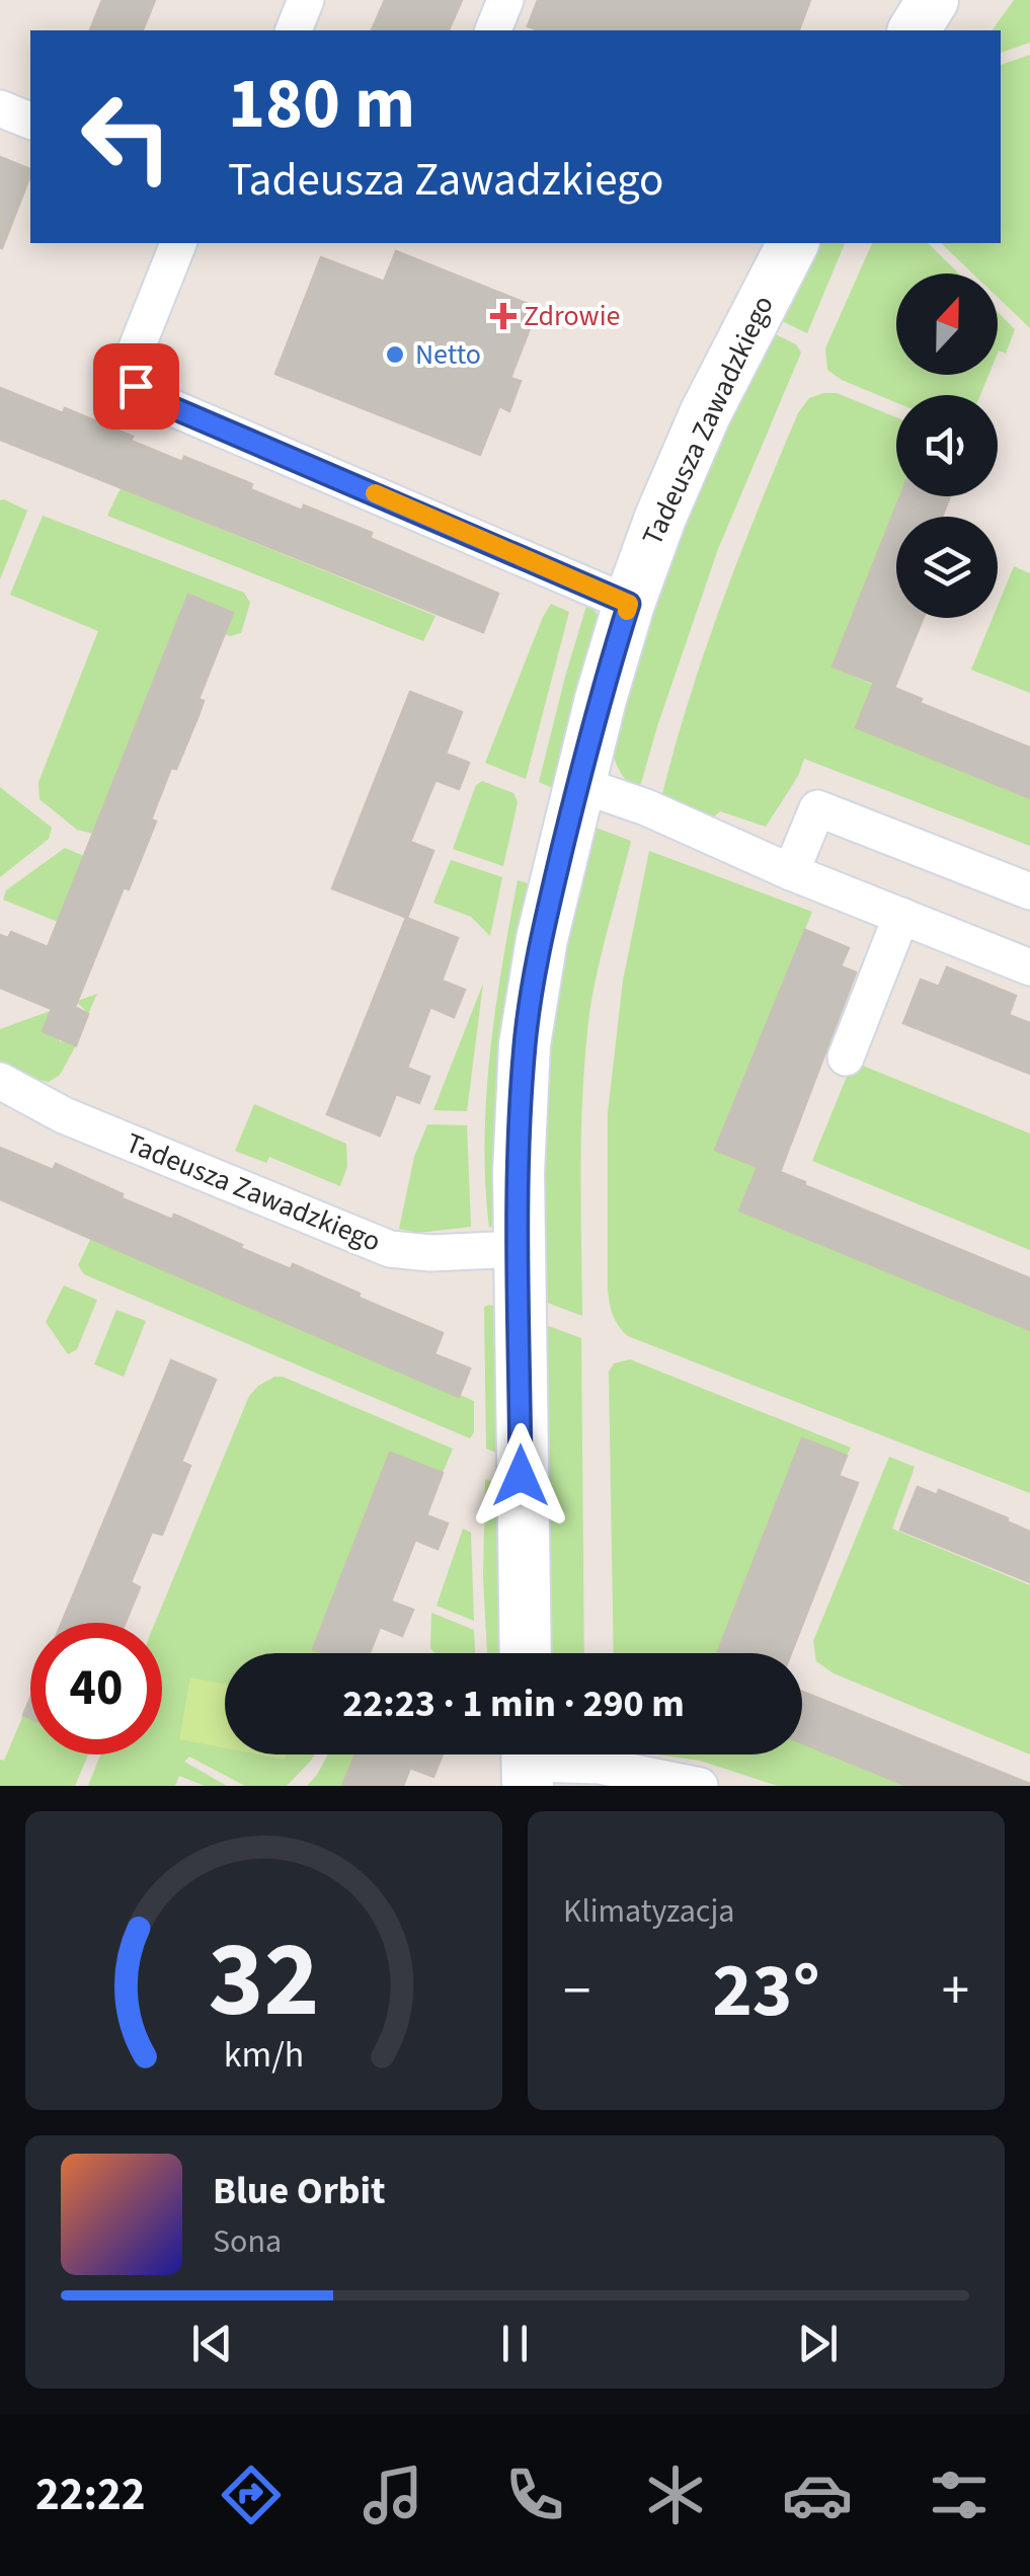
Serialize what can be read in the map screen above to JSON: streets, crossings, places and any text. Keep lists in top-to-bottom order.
{
  "streets": {
    "street": ["Tadeusza Zawadzkiego"]
  },
  "places": {
    "health": ["Zdrowie"],
    "other": ["Netto"]
  },
  "north": "top",
  "page": {
    "turn": ["180 m", "Tadeusza Zawadzkiego"],
    "limit": "40",
    "trip": "22:23 · 1 min · 290 m",
    "tile": "Klimatyzacja",
    "heat": ["−", "23°", "+"],
    "song": ["Blue Orbit", "Sona"],
    "tabs": "22:22",
    "gauge": ["32", "km/h"]
  }
}
